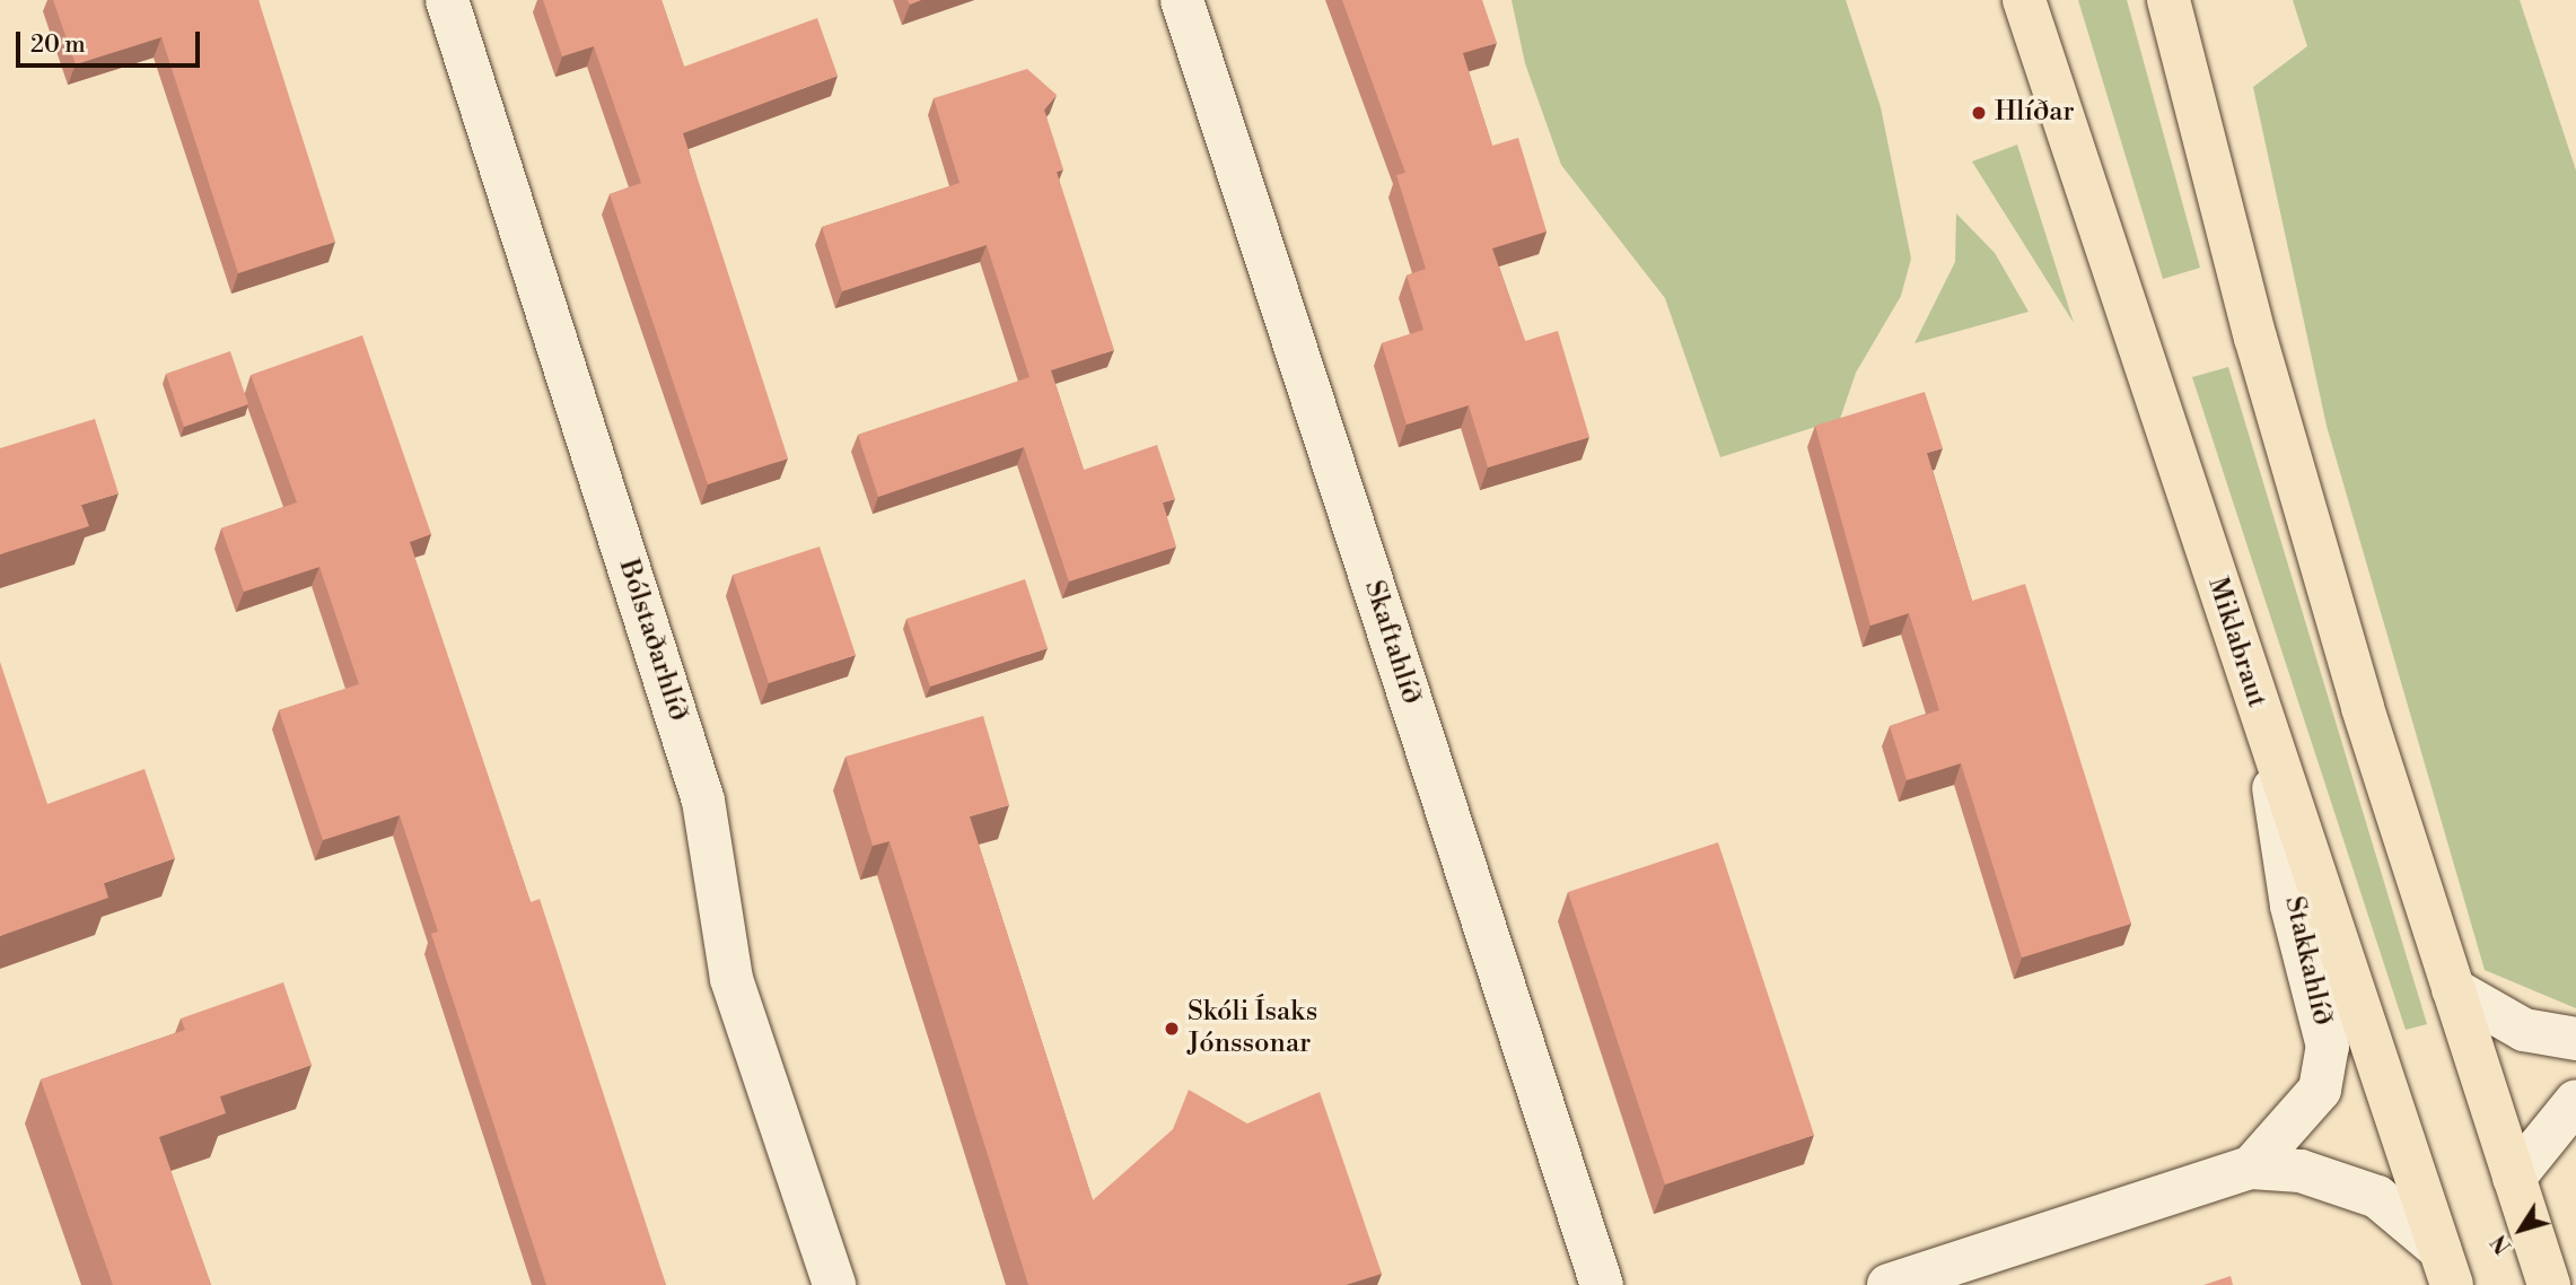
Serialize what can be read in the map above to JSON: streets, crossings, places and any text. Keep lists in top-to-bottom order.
{
  "streets": {
    "highway": ["Miklabraut"],
    "street": ["Bólstaðarhlíð", "Skaftahlíð", "Stakkahlíð"]
  },
  "crossings": [
    ["Miklabraut", "Stakkahlíð"]
  ],
  "places": ["Hlíðar", "Skóli Ísaks Jónssonar"],
  "scale_bar": "20 m",
  "north": "bottom left"
}
